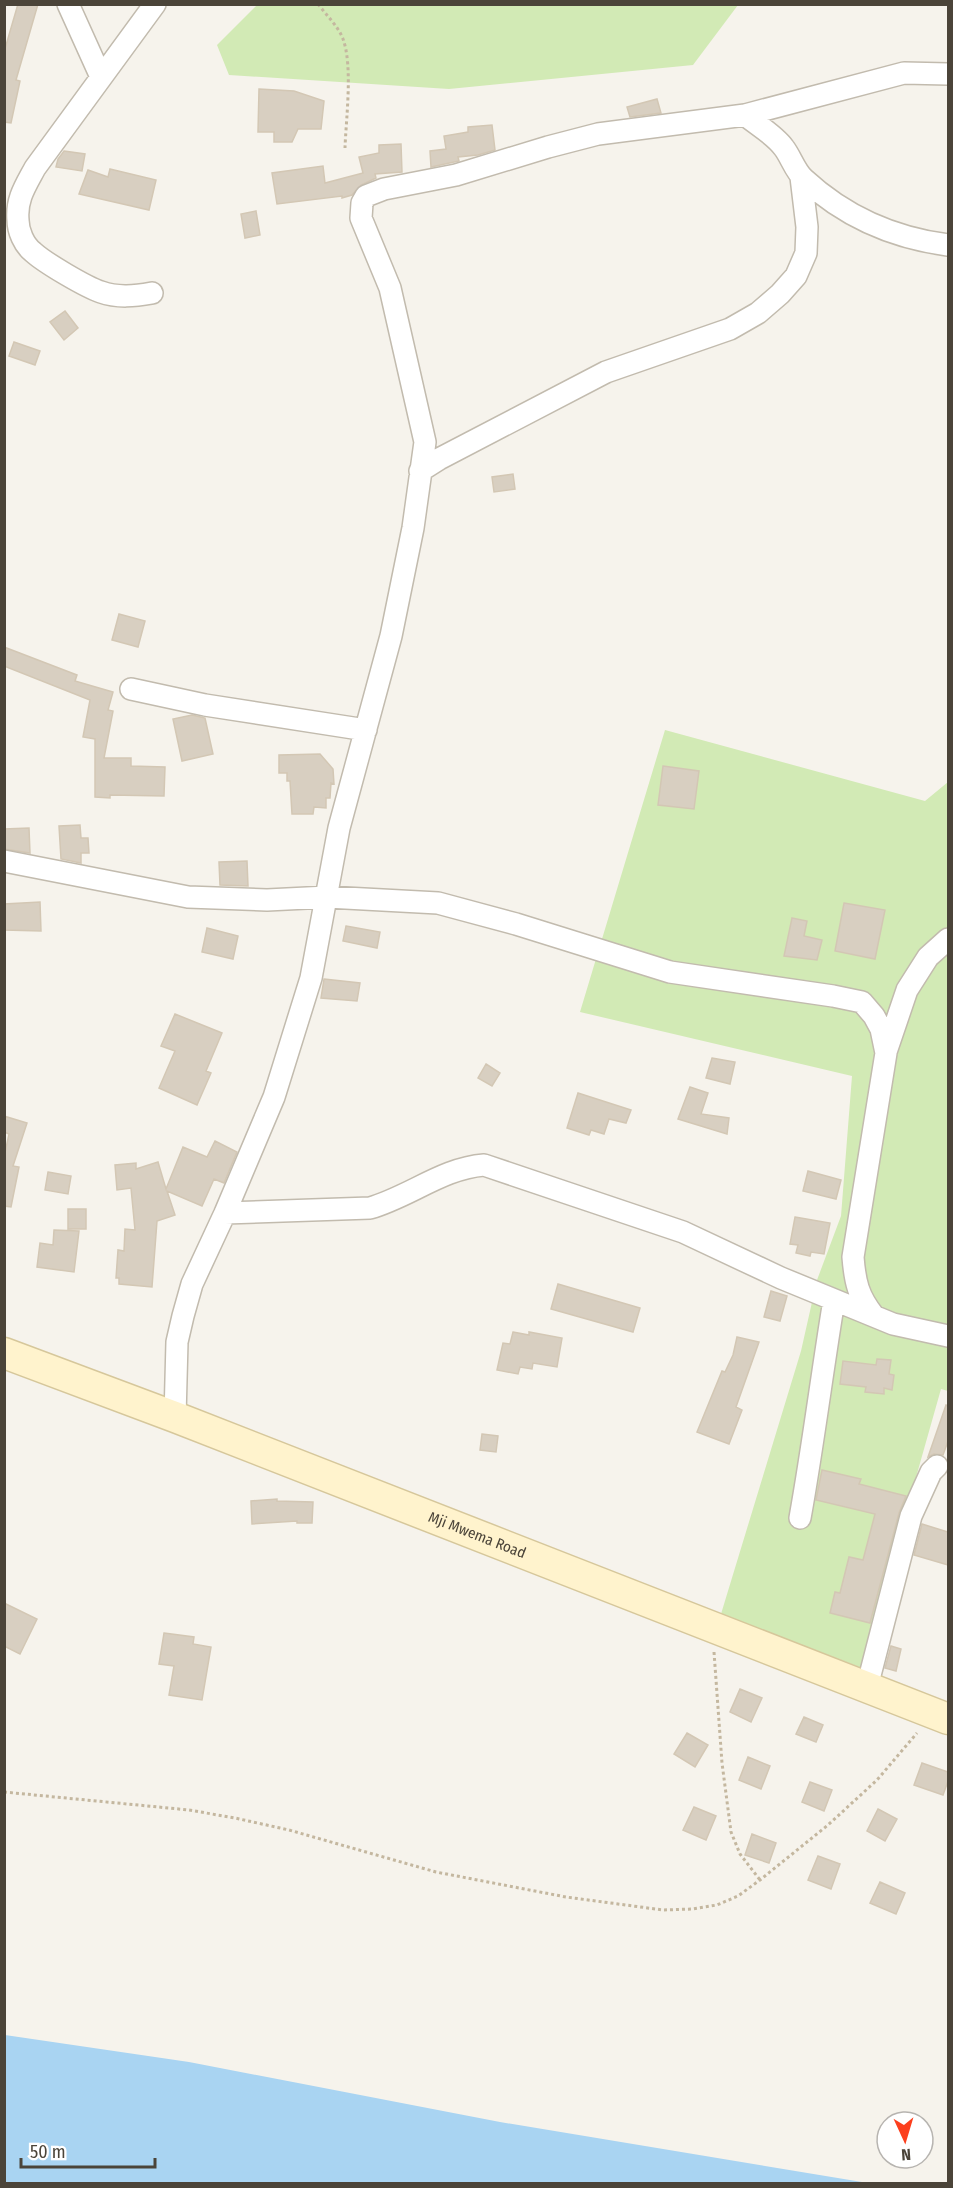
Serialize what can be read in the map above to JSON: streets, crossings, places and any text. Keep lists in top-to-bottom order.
{
  "streets": {
    "main road": ["Mji Mwema Road"]
  },
  "scale_bar": "50 m",
  "north": "bottom"
}
